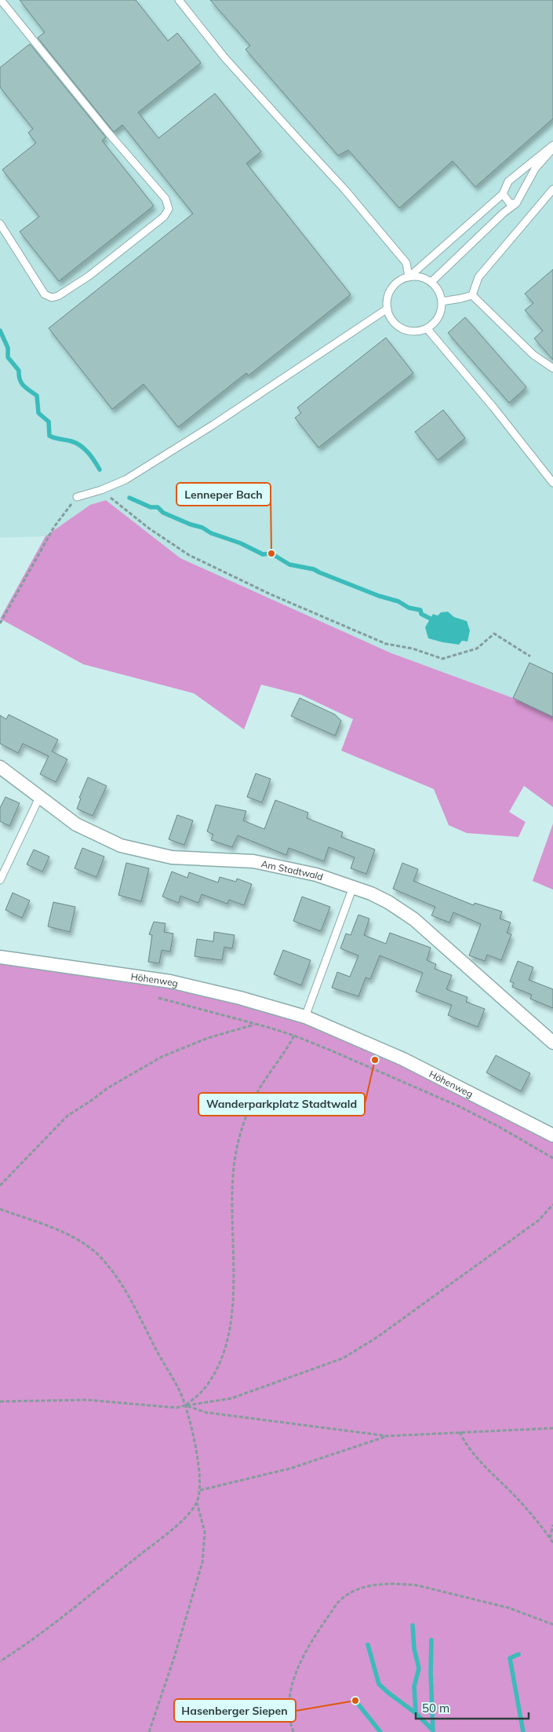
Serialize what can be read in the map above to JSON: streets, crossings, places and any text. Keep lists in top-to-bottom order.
{
  "streets": {
    "street": ["Am Stadtwald", "Höhenweg"]
  },
  "places": ["Lenneper Bach", "Wanderparkplatz Stadtwald", "Hasenberger Siepen"],
  "scale_bar": "50 m"
}
